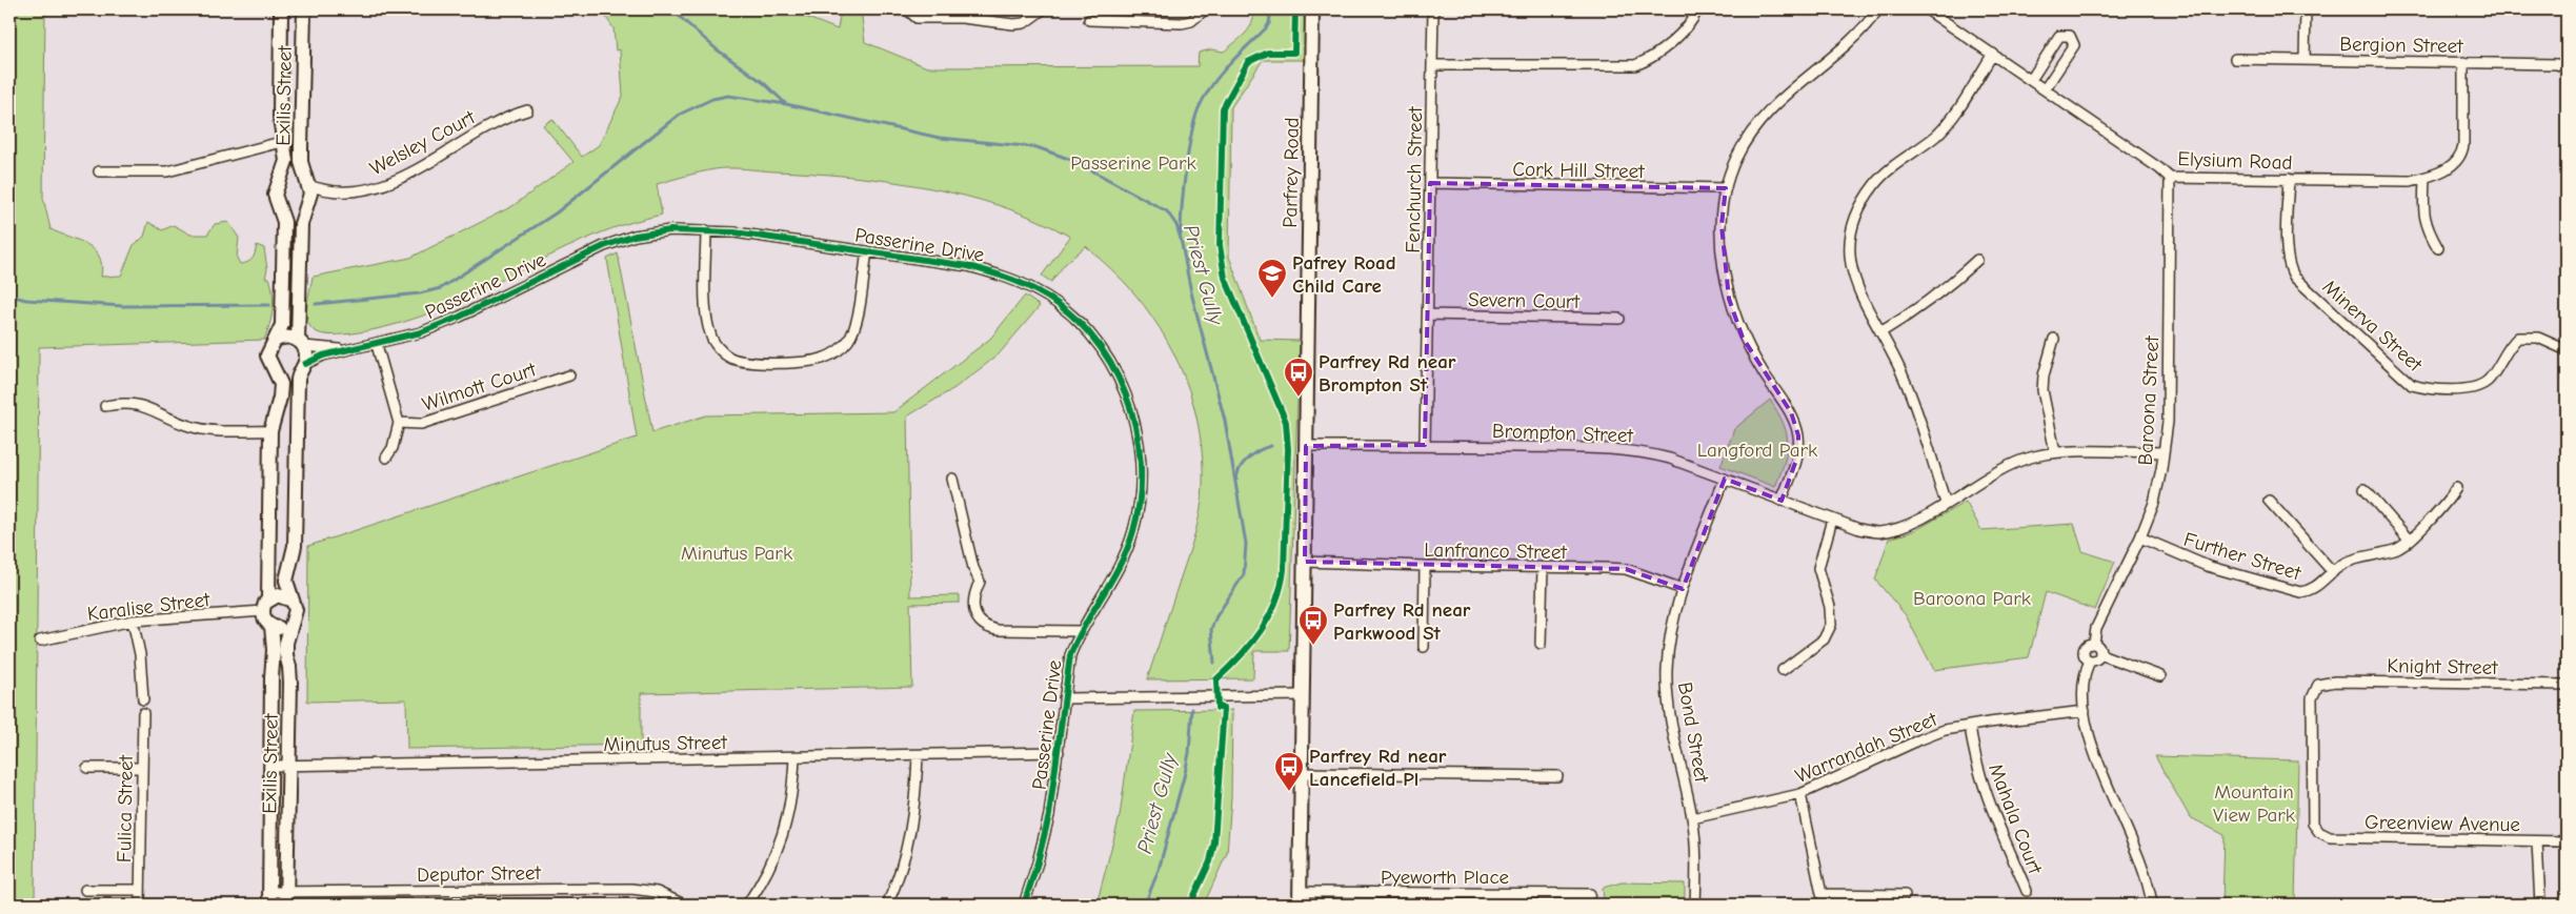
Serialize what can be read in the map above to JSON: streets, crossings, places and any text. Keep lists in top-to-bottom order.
{
  "streets": {
    "street": [
      "Bergion Street",
      "Exilis Street",
      "Welsley Court",
      "Elysium Road",
      "Cork Hill Street",
      "Parfrey Road",
      "Fenchurch Street",
      "Passerine Drive",
      "Severn Court",
      "Minerva Street",
      "Wilmott Court",
      "Baroona Street",
      "Brompton Street",
      "Lanfranco Street",
      "Further Street",
      "Karalise Street",
      "Knight Street",
      "Bond Street",
      "Minutus Street",
      "Warrandah Street",
      "Fulica Street",
      "Mahala Court",
      "Greenview Avenue",
      "Deputor Street",
      "Pyeworth Place"
    ]
  },
  "crossings": [
    ["Bergion Street", "Elysium Road"],
    ["Exilis Street", "Welsley Court"],
    ["Exilis Street", "Passerine Drive"],
    ["Exilis Street", "Karalise Street"],
    ["Exilis Street", "Minutus Street"],
    ["Exilis Street", "Deputor Street"],
    ["Elysium Road", "Minerva Street"],
    ["Elysium Road", "Baroona Street"],
    ["Cork Hill Street", "Fenchurch Street"],
    ["Parfrey Road", "Brompton Street"],
    ["Parfrey Road", "Lanfranco Street"],
    ["Parfrey Road", "Pyeworth Place"],
    ["Fenchurch Street", "Severn Court"],
    ["Fenchurch Street", "Brompton Street"],
    ["Passerine Drive", "Wilmott Court"],
    ["Passerine Drive", "Minutus Street"],
    ["Baroona Street", "Brompton Street"],
    ["Baroona Street", "Further Street"],
    ["Baroona Street", "Warrandah Street"],
    ["Brompton Street", "Bond Street"],
    ["Lanfranco Street", "Bond Street"],
    ["Knight Street", "Greenview Avenue"],
    ["Bond Street", "Warrandah Street"],
    ["Warrandah Street", "Mahala Court"]
  ],
  "water": ["Priest Gully"],
  "parks": [
    "Passerine Park",
    "Langford Park",
    "Minutus Park",
    "Baroona Park",
    "Mountain View Park"
  ],
  "places": {
    "school or university": ["Pafrey Road Child Care"],
    "bus stop": ["Parfrey Rd near Brompton St", "Parfrey Rd near Parkwood St", "Parfrey Rd near Lancefield Pl"]
  }
}
